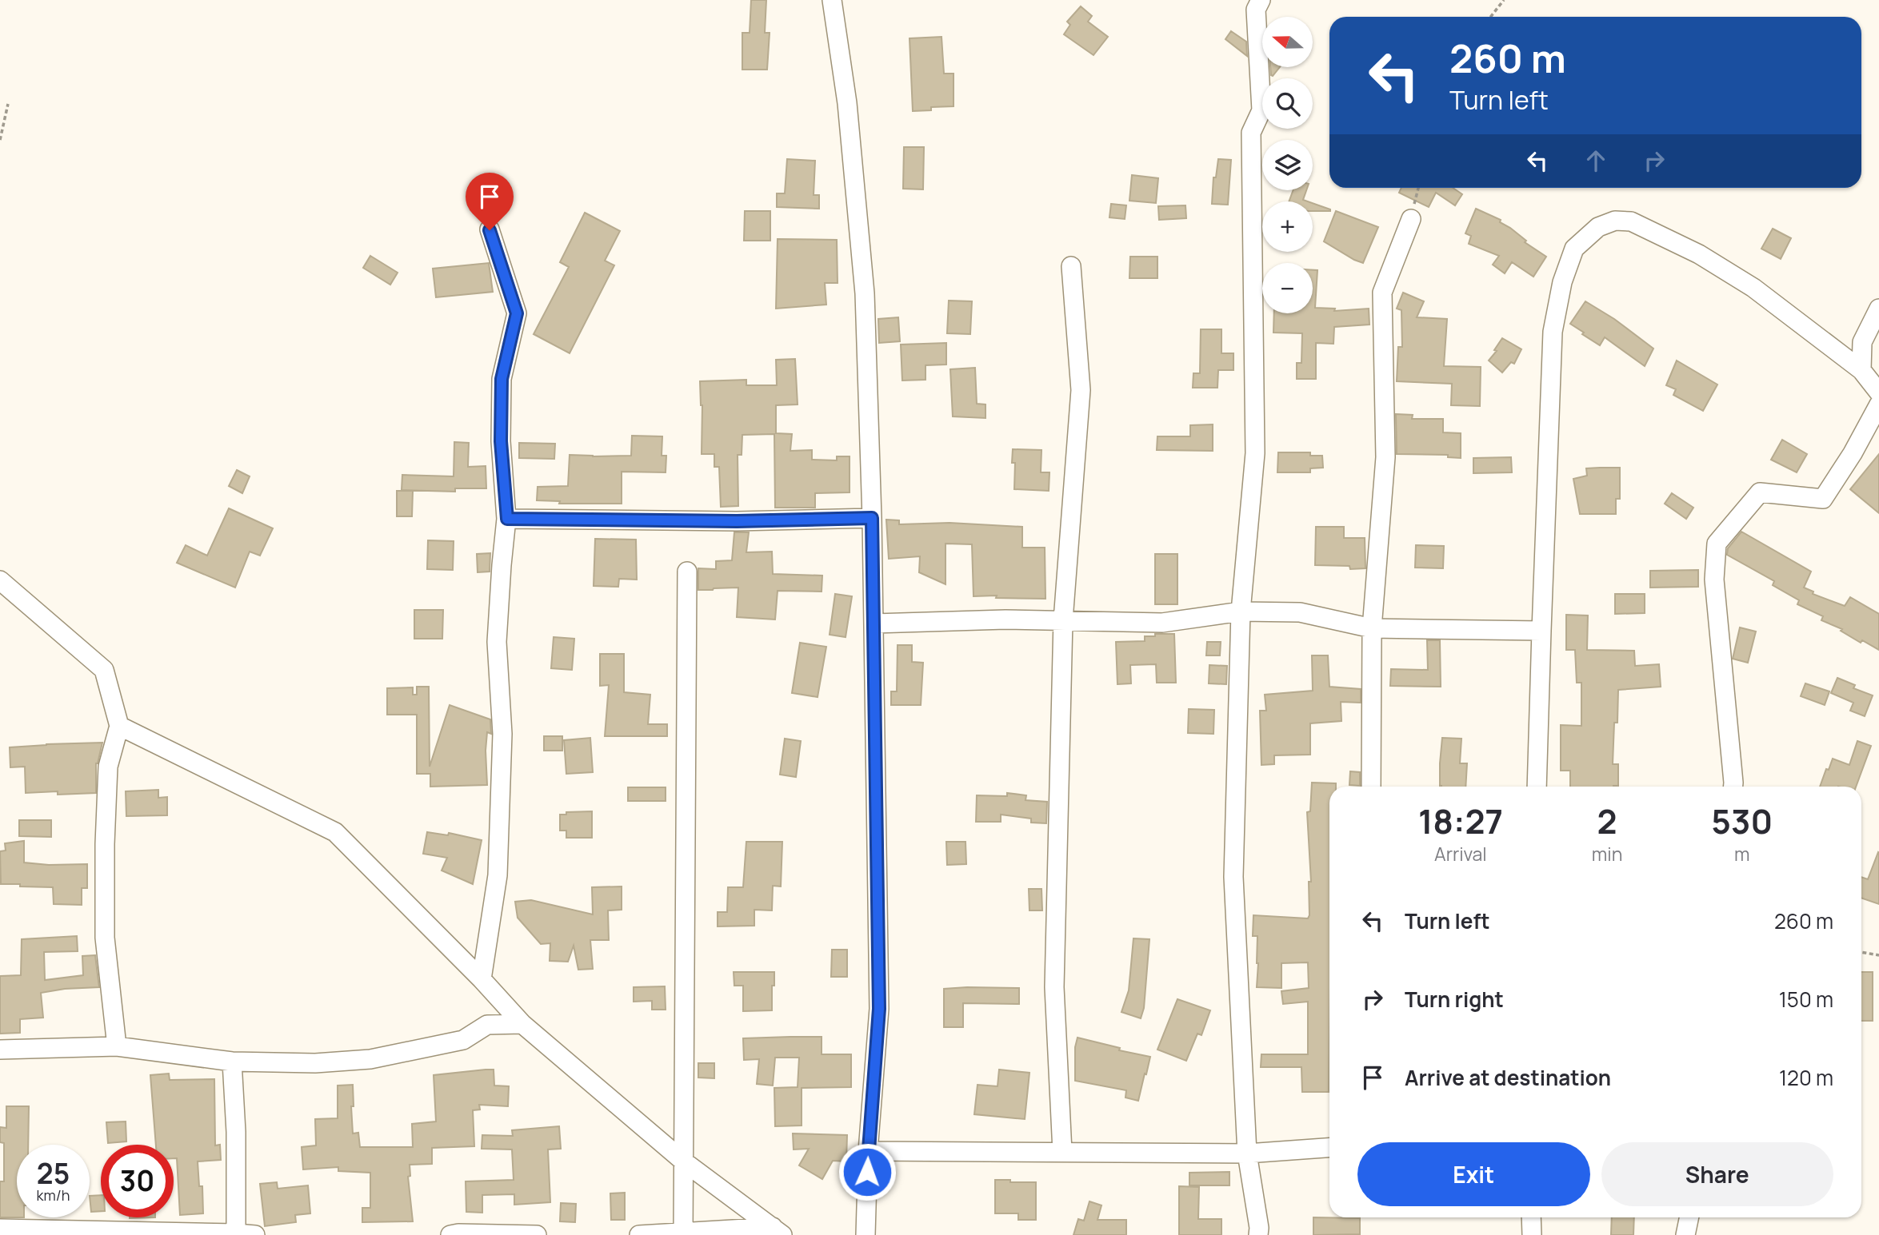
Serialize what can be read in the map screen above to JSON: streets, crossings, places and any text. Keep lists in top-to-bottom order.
{
  "north": "left",
  "page": {
    "map_buttons": ["+", "−"],
    "turn": ["260 m", "Turn left"],
    "eta": [
      "18:27",
      "Arrival",
      "2",
      "min",
      "530",
      "m"
    ],
    "list": [
      {
        "name": "Turn left",
        "value": "260 m"
      },
      {
        "name": "Turn right",
        "value": "150 m"
      },
      {
        "name": "Arrive at destination",
        "value": "120 m"
      }
    ],
    "buttons": ["Exit", "Share"],
    "speed": "25 km/h",
    "limit": "30"
  }
}
